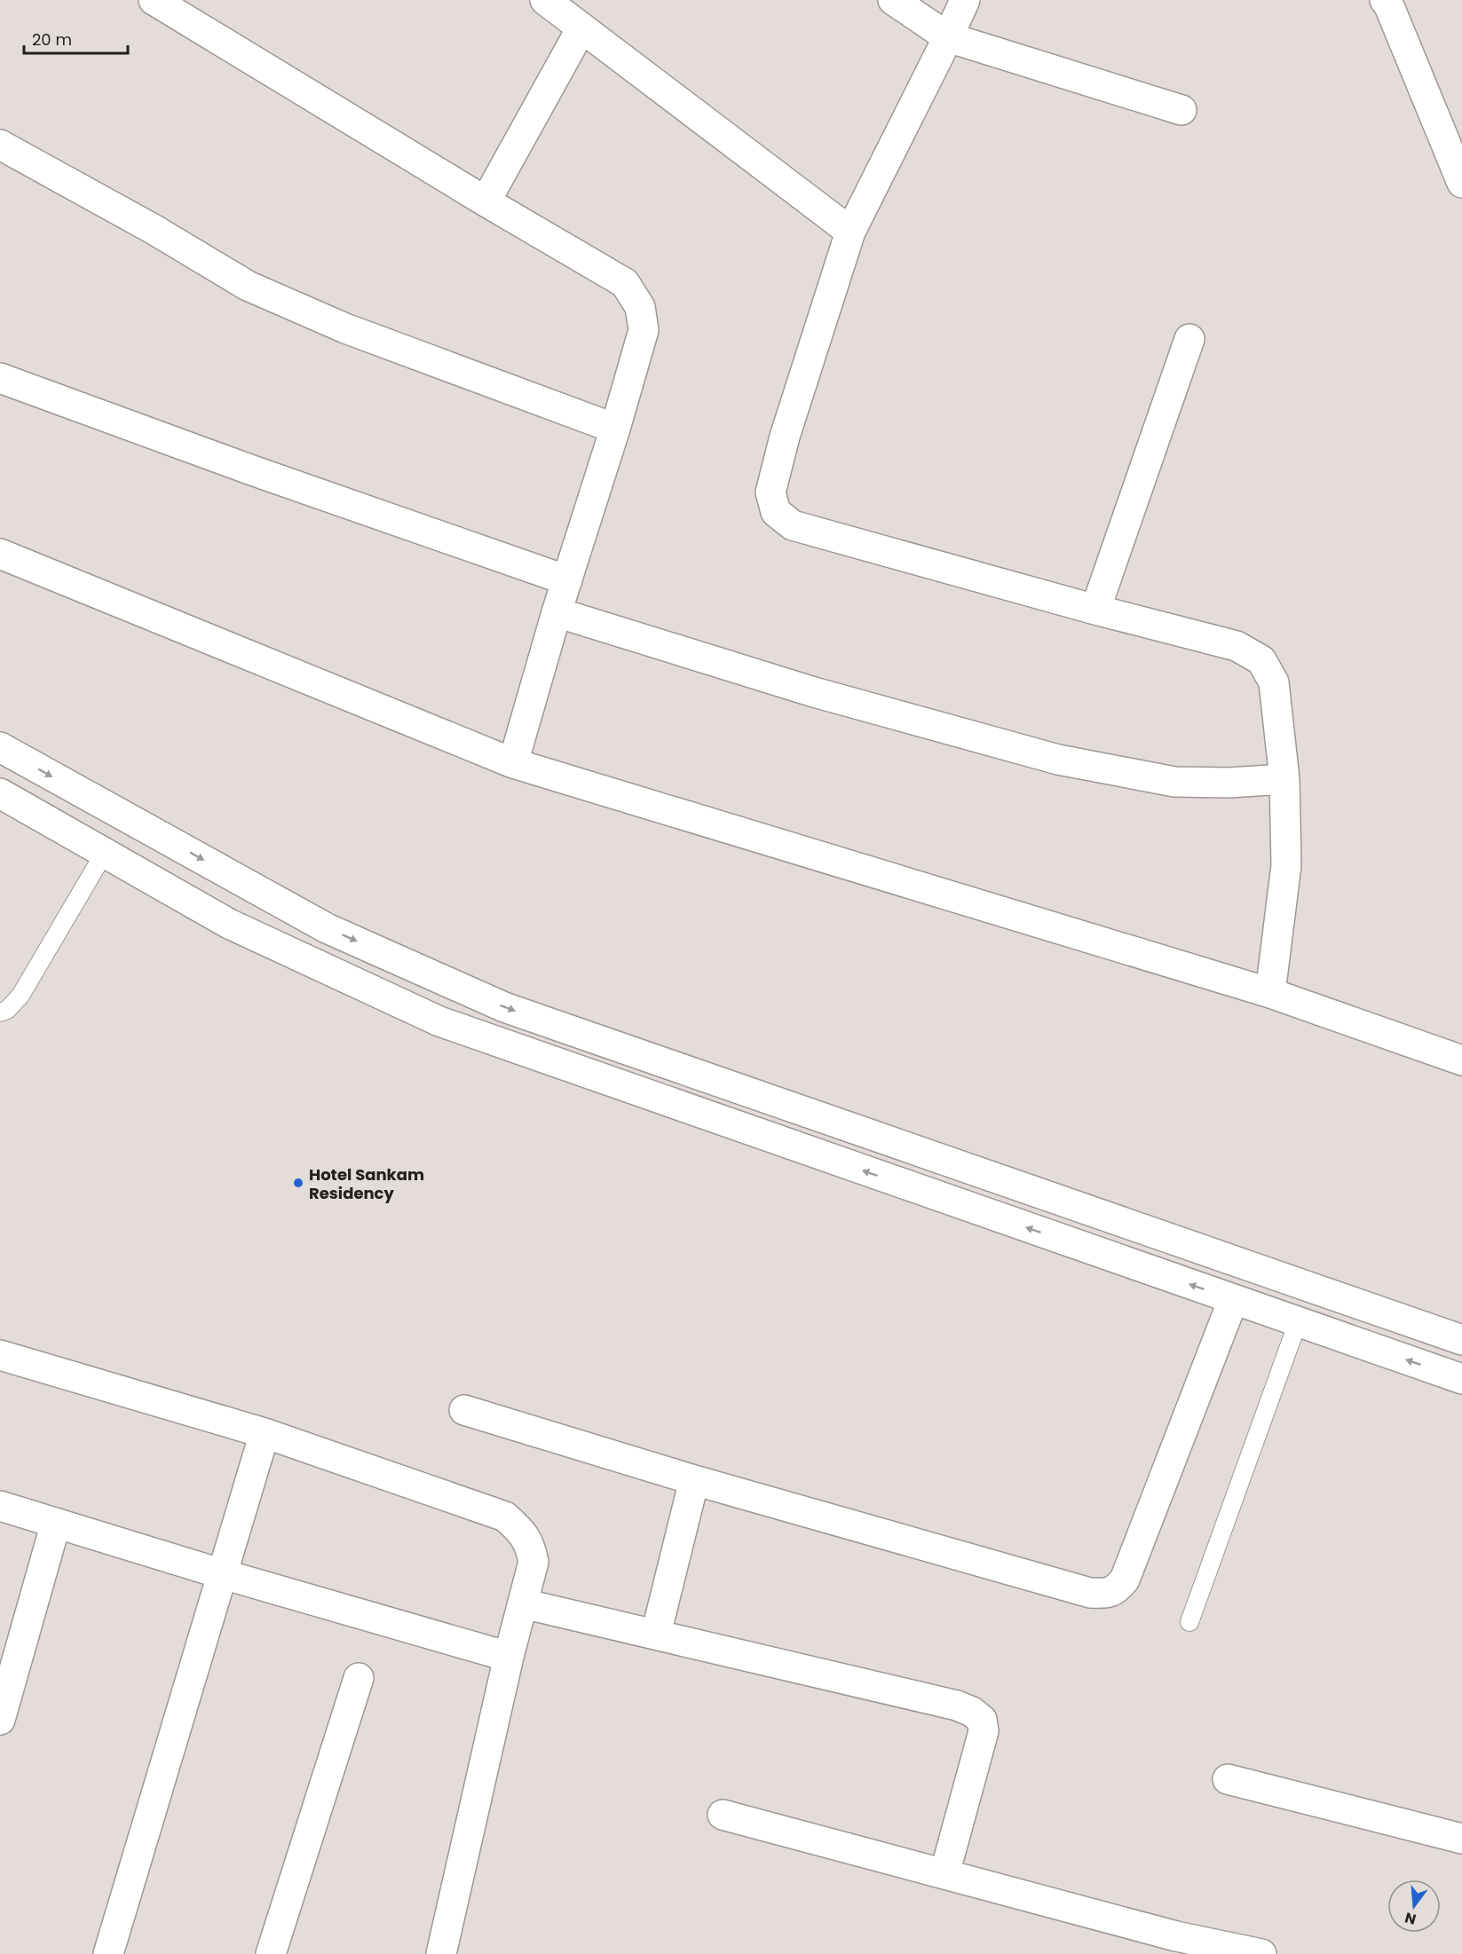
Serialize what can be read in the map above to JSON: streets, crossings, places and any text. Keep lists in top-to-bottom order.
{
  "places": ["Hotel Sankam Residency"],
  "scale_bar": "20 m",
  "north": "bottom"
}
